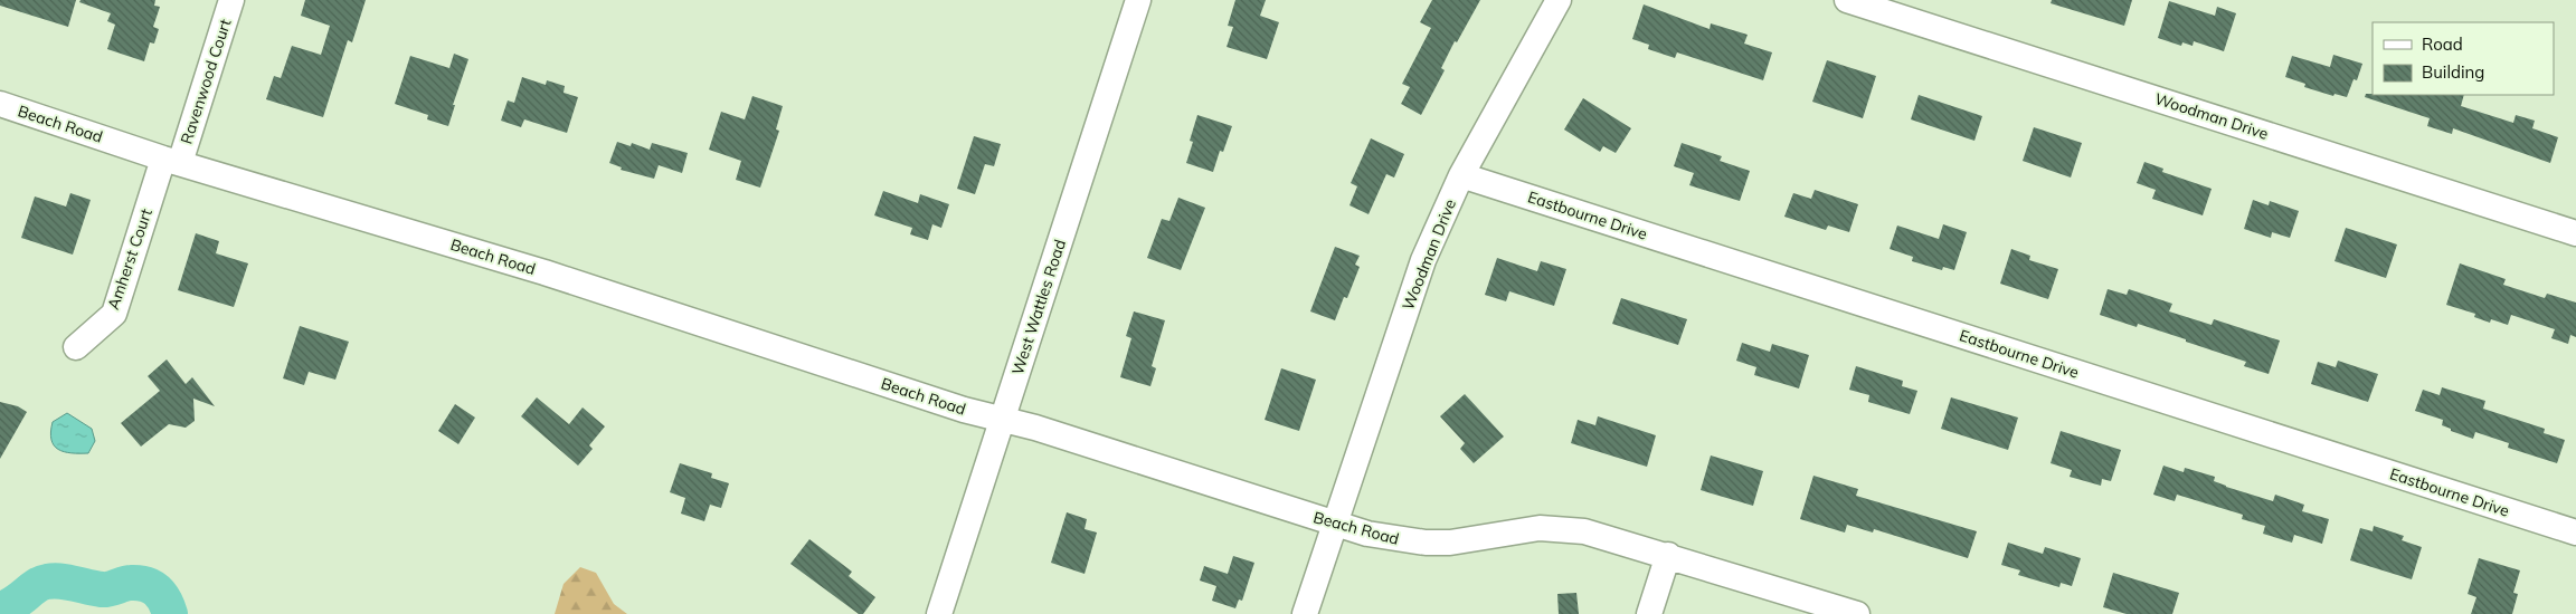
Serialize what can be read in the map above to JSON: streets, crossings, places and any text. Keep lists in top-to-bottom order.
{
  "streets": {
    "street": [
      "Ravenwood Court",
      "Woodman Drive",
      "Beach Road",
      "Eastbourne Drive",
      "Amherst Court",
      "West Wattles Road"
    ]
  },
  "crossings": [
    ["Ravenwood Court", "Beach Road"],
    ["Ravenwood Court", "Amherst Court"],
    ["Woodman Drive", "Beach Road"],
    ["Woodman Drive", "Eastbourne Drive"],
    ["Beach Road", "Amherst Court"],
    ["Beach Road", "West Wattles Road"]
  ],
  "legend": ["Road", "Building"]
}
